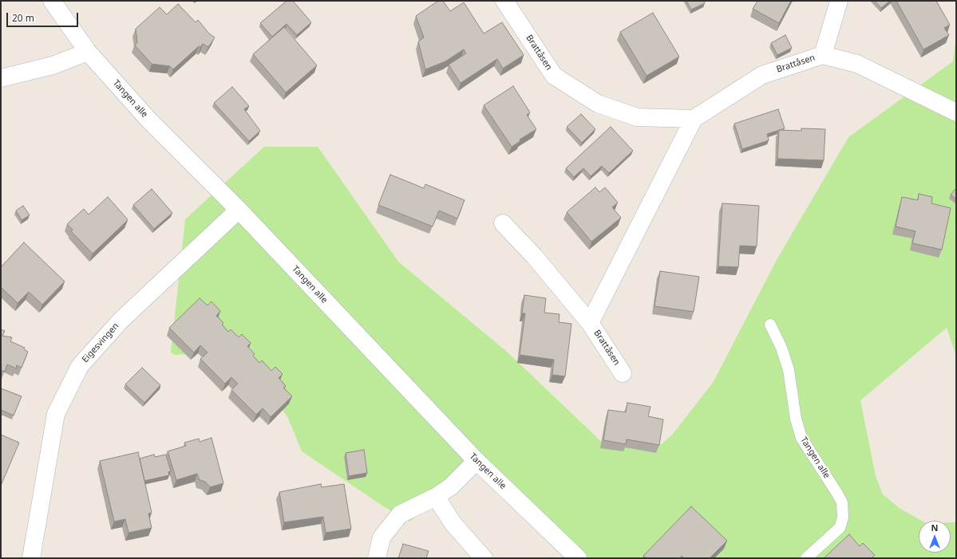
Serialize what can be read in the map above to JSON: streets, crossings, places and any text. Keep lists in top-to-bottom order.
{
  "streets": {
    "street": ["Brattåsen", "Tangen alle", "Eigesvingen"]
  },
  "crossings": [
    ["Tangen alle", "Eigesvingen"]
  ],
  "scale_bar": "20 m",
  "north": "top"
}
